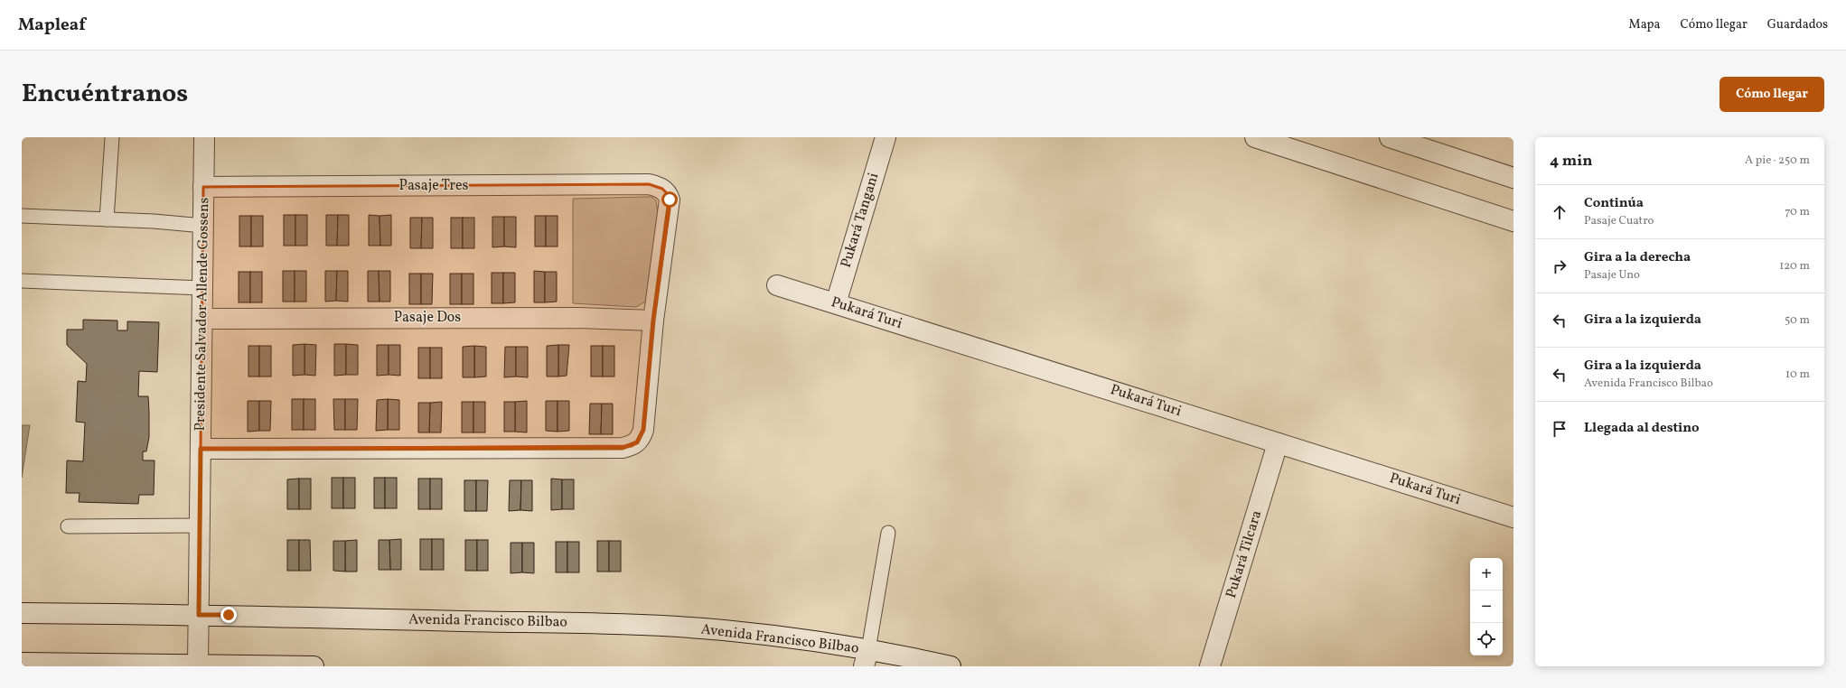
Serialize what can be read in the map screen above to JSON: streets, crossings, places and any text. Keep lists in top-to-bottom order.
{
  "streets": {
    "street": [
      "Pasaje Tres",
      "Pukará Tangani",
      "Pukará Turi",
      "Presidente Salvador Allende Gossens",
      "Pasaje Dos",
      "Pukará Tilcara",
      "Avenida Francisco Bilbao"
    ]
  },
  "crossings": [
    ["Pasaje Tres", "Presidente Salvador Allende Gossens"],
    ["Pasaje Tres", "Pasaje Dos"],
    ["Pukará Tangani", "Pukará Turi"],
    ["Pukará Turi", "Pukará Tilcara"],
    ["Presidente Salvador Allende Gossens", "Pasaje Dos"],
    ["Presidente Salvador Allende Gossens", "Avenida Francisco Bilbao"]
  ],
  "page": {
    "header": "Mapleaf",
    "nav": ["Mapa", "Cómo llegar", "Guardados"],
    "title": "Encuéntranos",
    "buttons": "Cómo llegar",
    "heading": ["4 min", "A pie · 250 m"],
    "list": [
      ["Continúa", "Pasaje Cuatro", "70 m"],
      ["Gira a la derecha", "Pasaje Uno", "120 m"],
      ["Gira a la izquierda", "50 m"],
      ["Gira a la izquierda", "Avenida Francisco Bilbao", "10 m"],
      "Llegada al destino"
    ],
    "map_buttons": ["+", "−"]
  }
}
